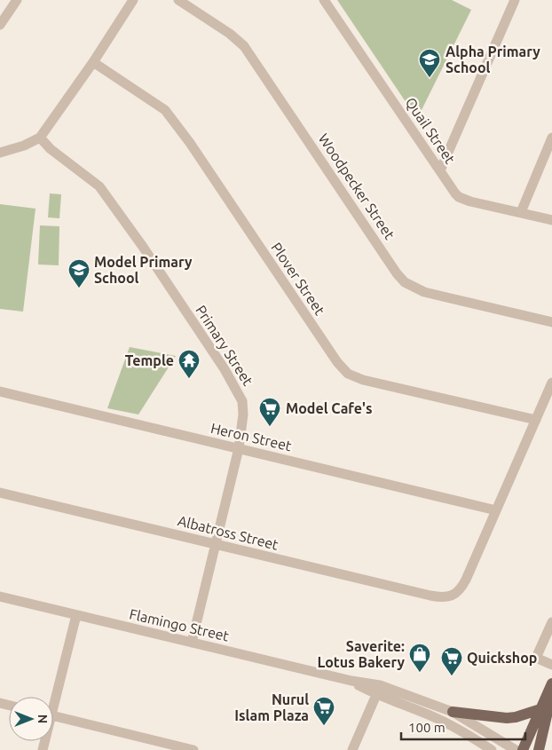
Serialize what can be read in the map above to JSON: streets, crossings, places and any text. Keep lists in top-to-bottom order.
{
  "streets": {
    "street": [
      "Quail Street",
      "Woodpecker Street",
      "Plover Street",
      "Primary Street",
      "Heron Street",
      "Albatross Street",
      "Flamingo Street"
    ]
  },
  "crossings": [
    ["Primary Street", "Heron Street"],
    ["Primary Street", "Albatross Street"],
    ["Primary Street", "Flamingo Street"],
    ["Heron Street", "Albatross Street"]
  ],
  "places": {
    "school or university": ["Alpha Primary School", "Model Primary School"],
    "temple": ["Temple"],
    "supermarket": ["Model Cafe's", "Quickshop", "Nurul Islam Plaza"],
    "shop": ["Saverite: Lotus Bakery"]
  },
  "scale_bar": "100 m",
  "north": "right"
}
